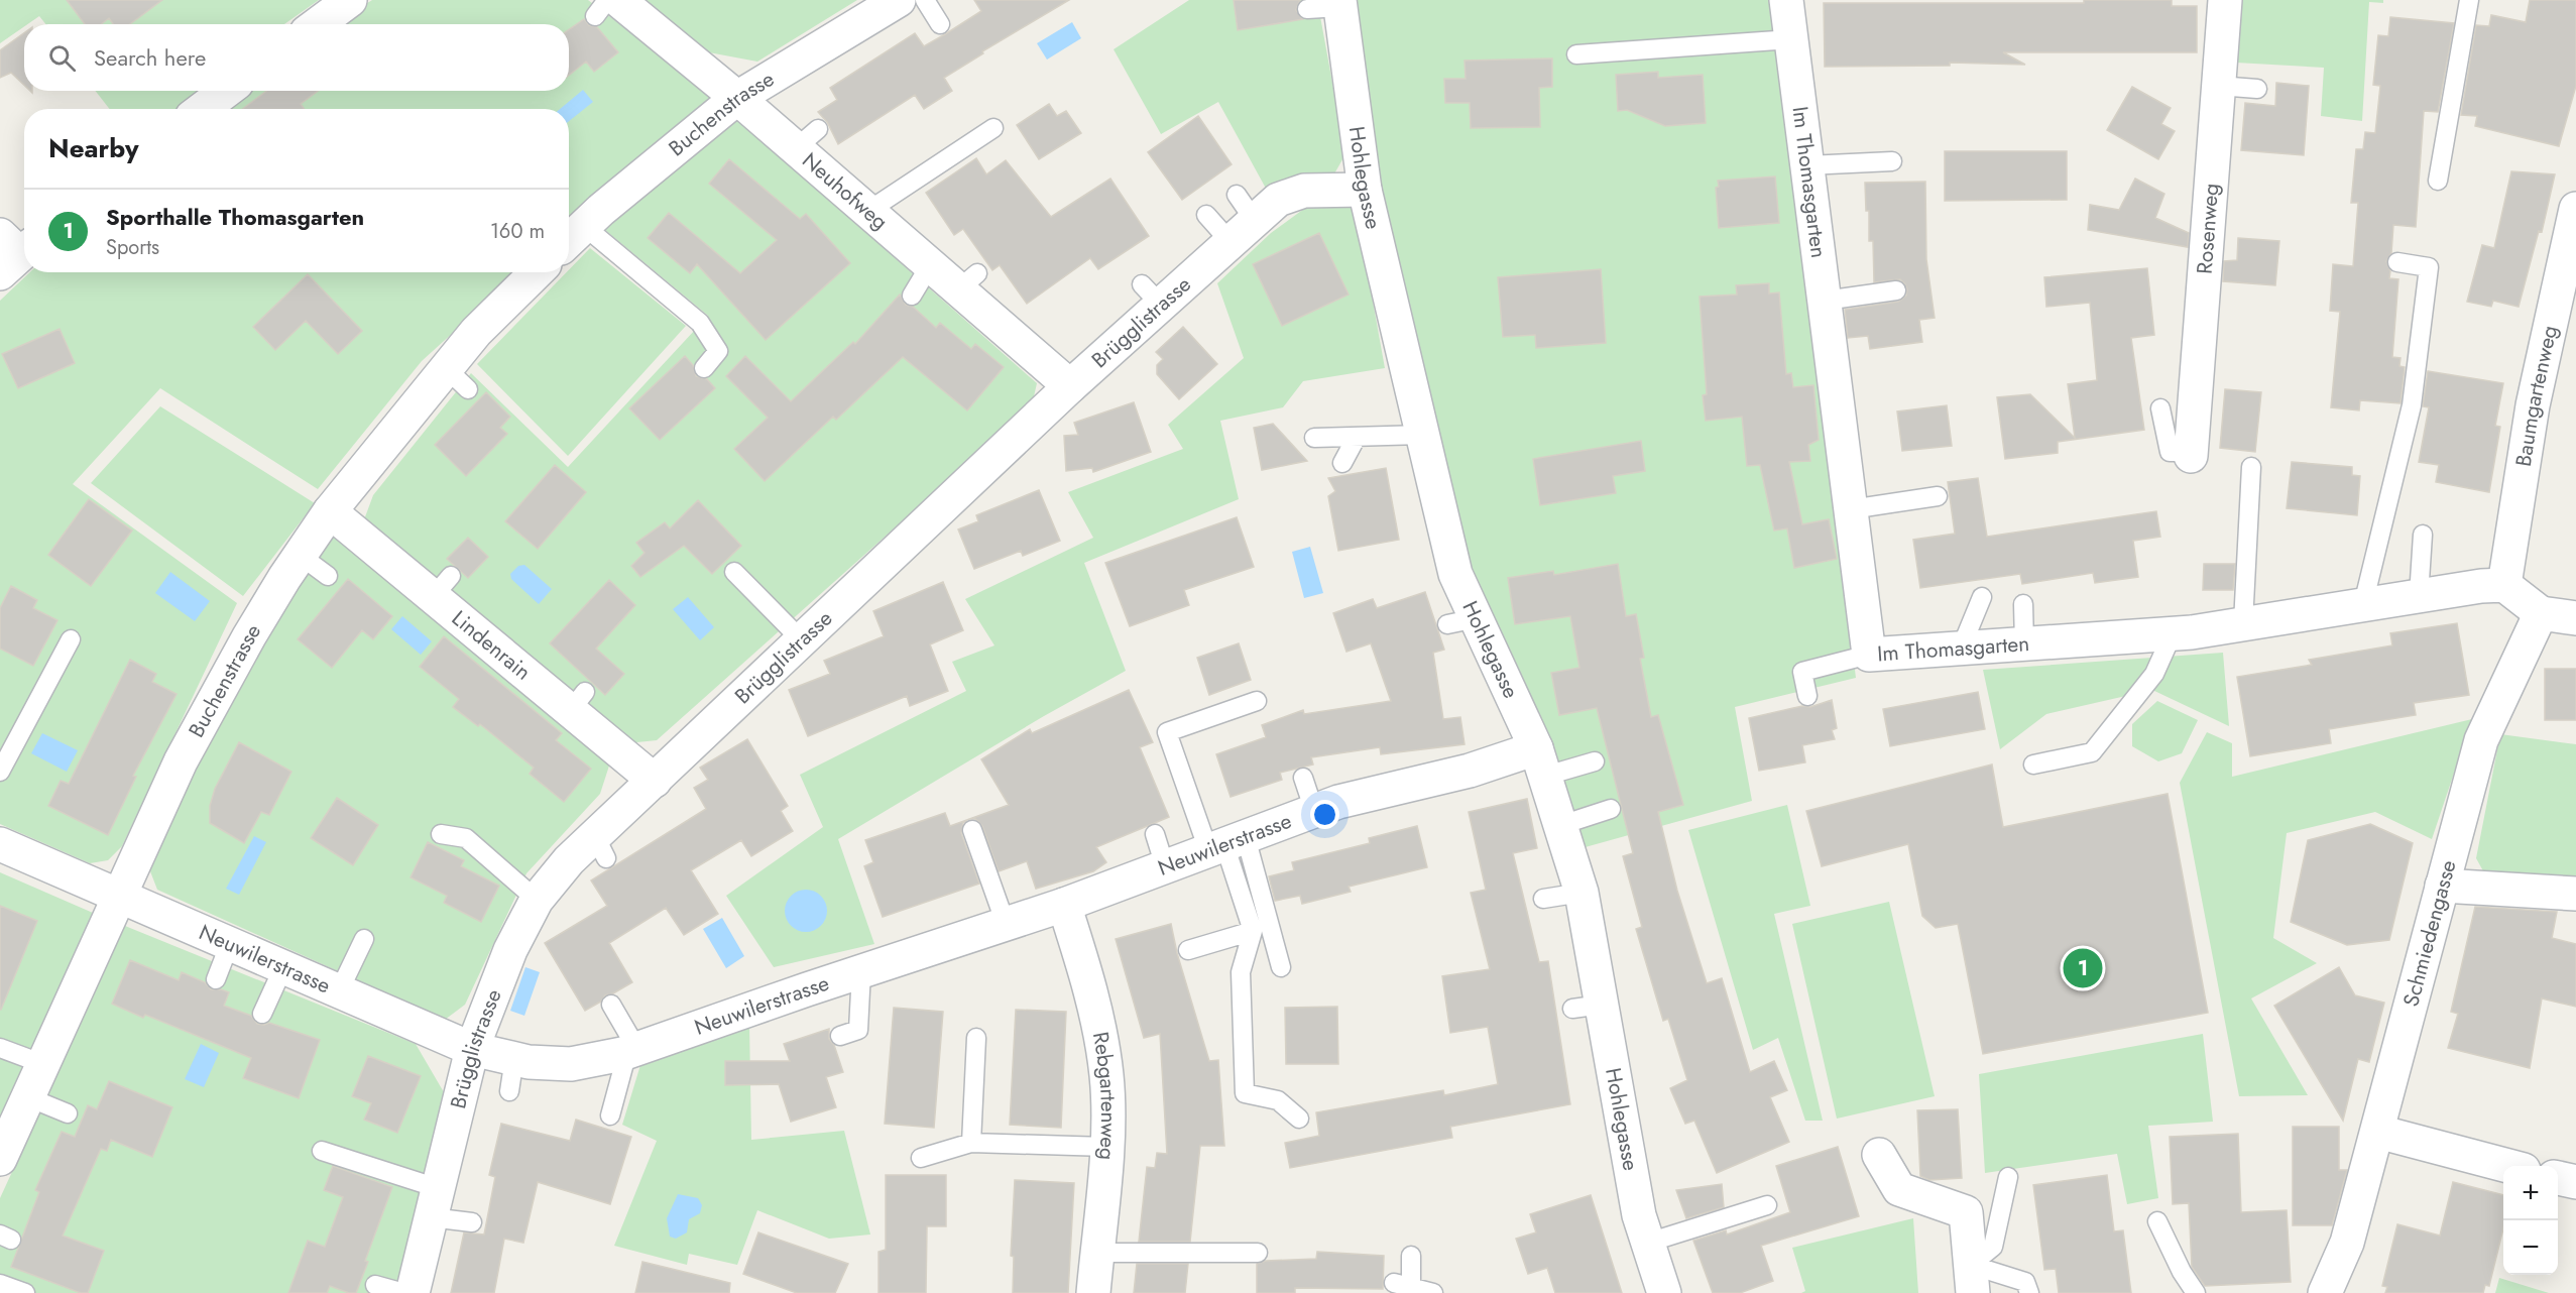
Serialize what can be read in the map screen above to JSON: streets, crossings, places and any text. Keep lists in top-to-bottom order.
{
  "streets": {
    "street": [
      "Buchenstrasse",
      "Hohlegasse",
      "Im Thomasgarten",
      "Neuhofweg",
      "Rosenweg",
      "Brügglistrasse",
      "Baumgartenweg",
      "Lindenrain",
      "Neuwilerstrasse",
      "Schmiedengasse",
      "Rebgartenweg"
    ]
  },
  "crossings": [
    ["Buchenstrasse", "Neuhofweg"],
    ["Buchenstrasse", "Lindenrain"],
    ["Buchenstrasse", "Neuwilerstrasse"],
    ["Hohlegasse", "Brügglistrasse"],
    ["Hohlegasse", "Neuwilerstrasse"],
    ["Im Thomasgarten", "Baumgartenweg"],
    ["Neuhofweg", "Brügglistrasse"],
    ["Brügglistrasse", "Lindenrain"],
    ["Brügglistrasse", "Neuwilerstrasse"],
    ["Neuwilerstrasse", "Rebgartenweg"]
  ],
  "page": {
    "search": "Search here",
    "heading": "Nearby",
    "list": [
      {
        "mark": "1",
        "name": "Sporthalle Thomasgarten",
        "note": "Sports",
        "value": "160 m"
      }
    ],
    "pins": "1",
    "map_buttons": ["+", "−"]
  }
}
